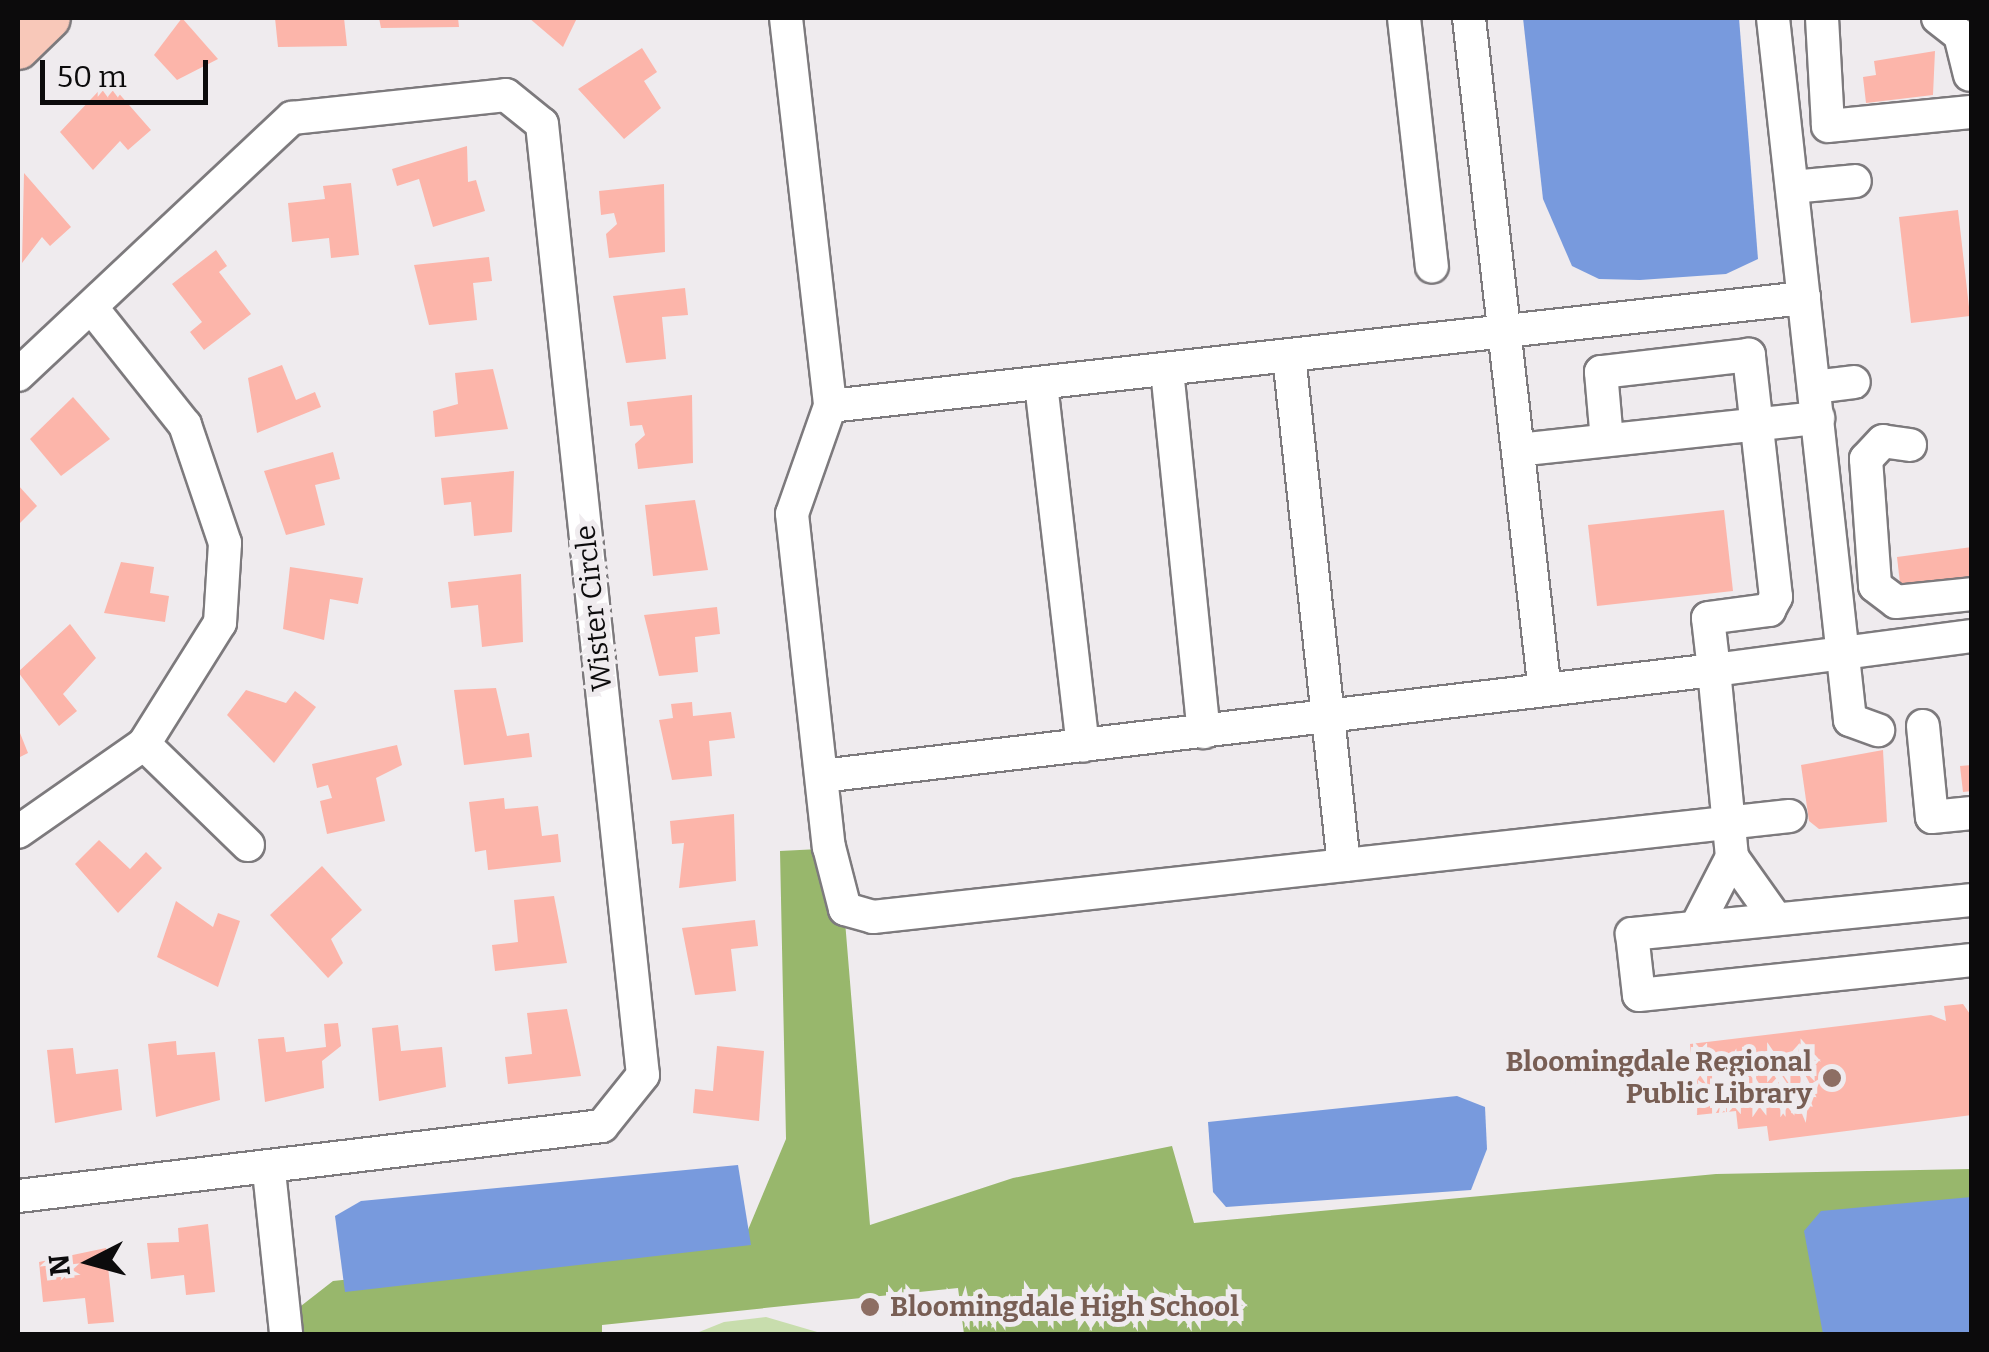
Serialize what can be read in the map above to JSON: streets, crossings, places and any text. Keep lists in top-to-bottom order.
{
  "streets": {
    "street": ["Wister Circle"]
  },
  "places": ["Bloomingdale Regional Public Library", "Bloomingdale High School"],
  "scale_bar": "50 m",
  "north": "left"
}
